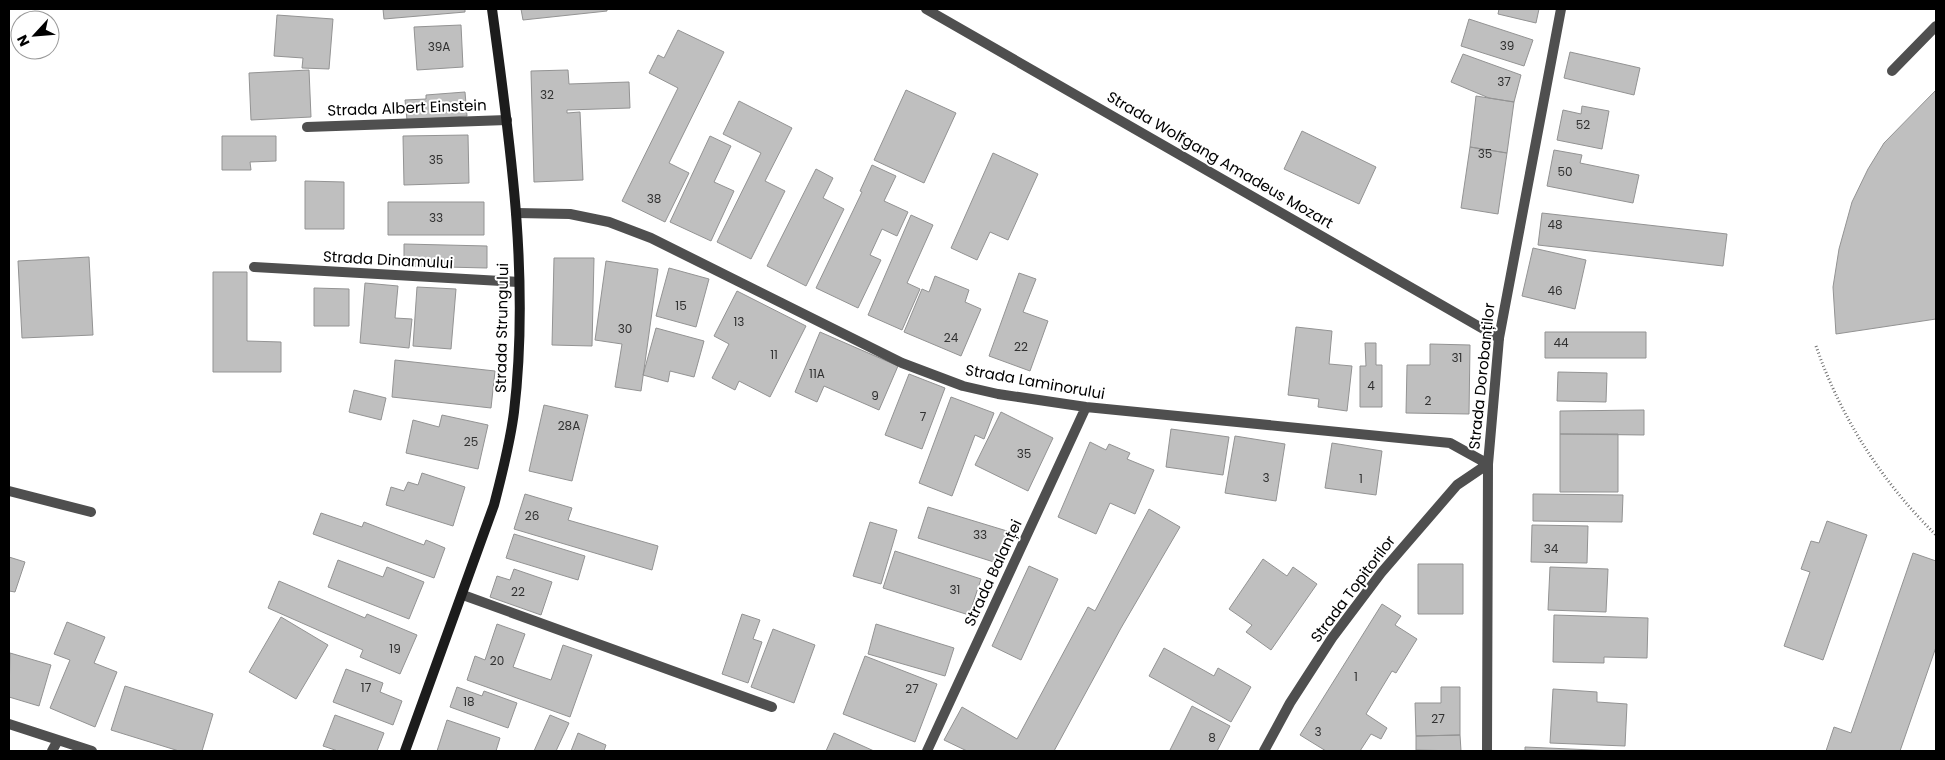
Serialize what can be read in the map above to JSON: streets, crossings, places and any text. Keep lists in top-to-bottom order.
{
  "streets": {
    "street": [
      "Strada Albert Einstein",
      "Strada Wolfgang Amadeus Mozart",
      "Strada Dinamului",
      "Strada Strungului",
      "Strada Dorobanților",
      "Strada Laminorului",
      "Strada Balanței",
      "Strada Topitorilor"
    ]
  },
  "crossings": [
    ["Strada Albert Einstein", "Strada Strungului"],
    ["Strada Wolfgang Amadeus Mozart", "Strada Dorobanților"],
    ["Strada Dinamului", "Strada Strungului"],
    ["Strada Strungului", "Strada Laminorului"],
    ["Strada Dorobanților", "Strada Laminorului"],
    ["Strada Dorobanților", "Strada Topitorilor"],
    ["Strada Laminorului", "Strada Balanței"],
    ["Strada Laminorului", "Strada Topitorilor"]
  ],
  "house_numbers": [
    "39",
    "39A",
    "37",
    "32",
    "52",
    "35",
    "35",
    "50",
    "38",
    "33",
    "48",
    "46",
    "15",
    "13",
    "30",
    "24",
    "44",
    "22",
    "11",
    "31",
    "11A",
    "4",
    "9",
    "2",
    "7",
    "28A",
    "25",
    "35",
    "3",
    "1",
    "26",
    "33",
    "34",
    "31",
    "22",
    "19",
    "20",
    "1",
    "17",
    "27",
    "18",
    "27",
    "3",
    "8"
  ],
  "north": "bottom left"
}
